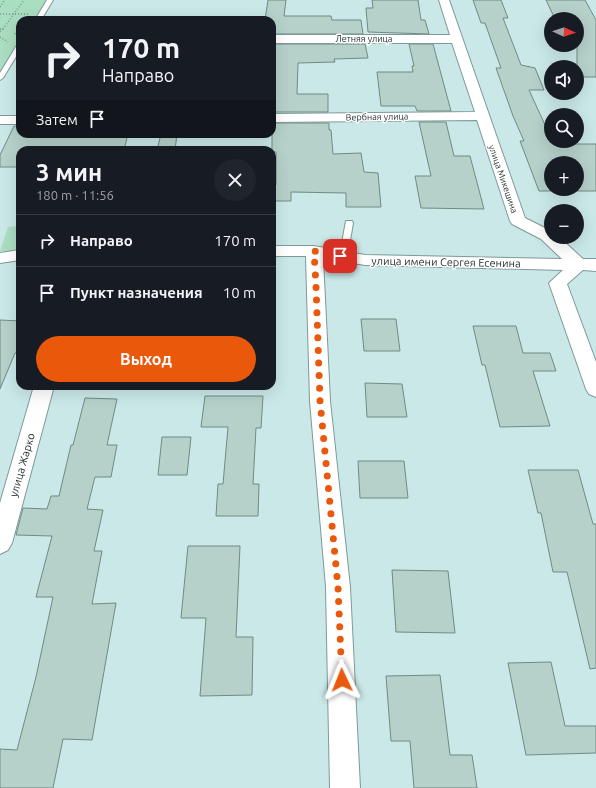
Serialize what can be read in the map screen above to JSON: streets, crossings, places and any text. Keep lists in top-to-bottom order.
{
  "streets": {
    "street": [
      "Летняя улица",
      "Вербная улица",
      "улица Микешина",
      "улица имени Сергея Есенина",
      "улица Жарко"
    ]
  },
  "crossings": [
    ["Летняя улица", "улица Микешина"],
    ["Вербная улица", "улица Микешина"],
    ["улица Микешина", "улица имени Сергея Есенина"]
  ],
  "north": "right",
  "page": {
    "map_buttons": ["+", "−"],
    "turn": ["170 m", "Направо"],
    "then": "Затем",
    "heading": ["3 мин", "180 m · 11:56"],
    "list": [
      {
        "name": "Направо",
        "value": "170 m"
      },
      {
        "name": "Пункт назначения",
        "value": "10 m"
      }
    ],
    "buttons": "Выход"
  }
}
